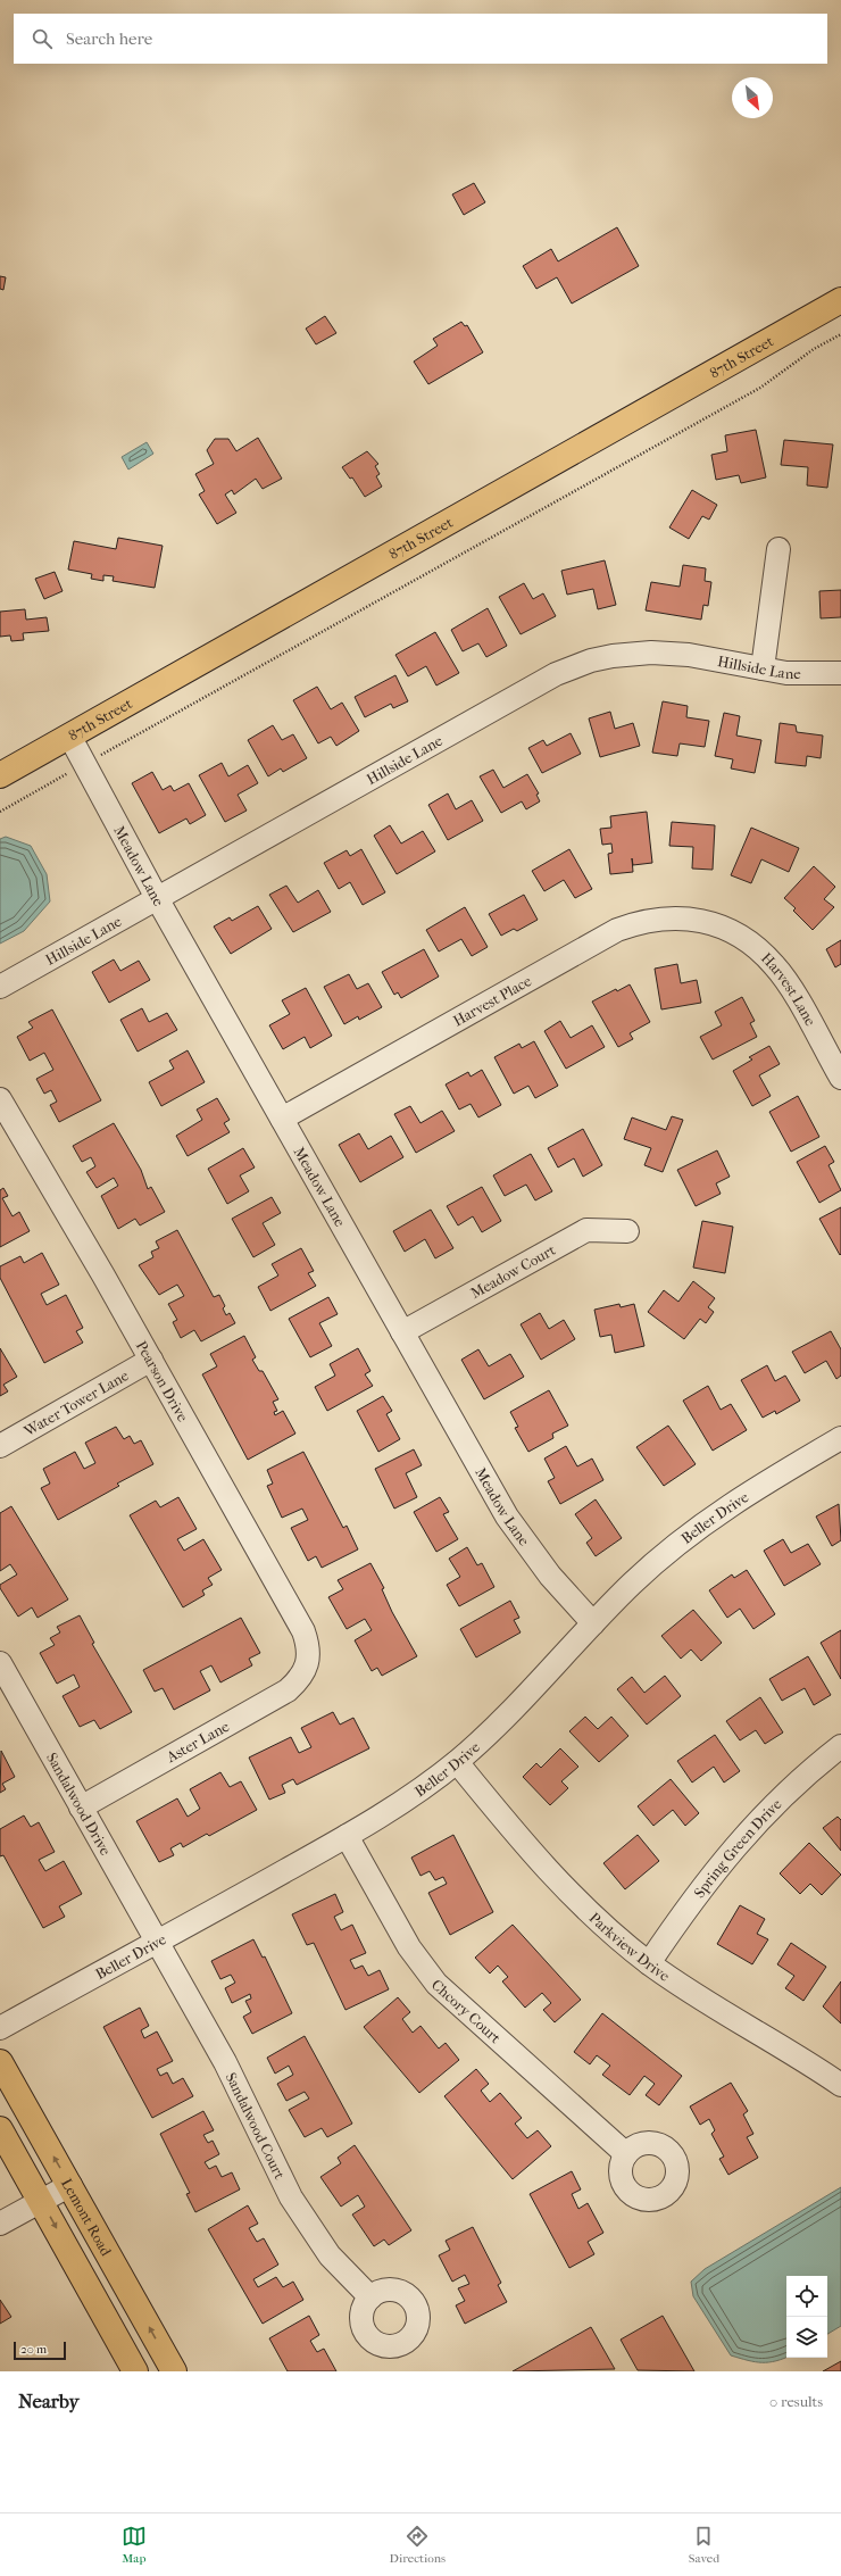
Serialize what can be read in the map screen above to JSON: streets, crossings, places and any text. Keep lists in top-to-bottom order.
{
  "streets": {
    "main road": ["87th Street", "Lemont Road"],
    "street": [
      "Hillside Lane",
      "Meadow Lane",
      "Harvest Lane",
      "Harvest Place",
      "Meadow Court",
      "Pearson Drive",
      "Water Tower Lane",
      "Beller Drive",
      "Aster Lane",
      "Sandalwood Drive",
      "Spring Green Drive",
      "Parkview Drive",
      "Chcory Court",
      "Sandalwood Court"
    ]
  },
  "crossings": [
    ["87th Street", "Meadow Lane"],
    ["Hillside Lane", "Meadow Lane"],
    ["Meadow Lane", "Harvest Place"],
    ["Meadow Lane", "Meadow Court"],
    ["Meadow Lane", "Beller Drive"],
    ["Harvest Lane", "Harvest Place"],
    ["Pearson Drive", "Water Tower Lane"],
    ["Pearson Drive", "Aster Lane"],
    ["Beller Drive", "Sandalwood Drive"],
    ["Beller Drive", "Parkview Drive"],
    ["Beller Drive", "Chcory Court"],
    ["Beller Drive", "Sandalwood Court"],
    ["Aster Lane", "Sandalwood Drive"],
    ["Sandalwood Drive", "Sandalwood Court"],
    ["Spring Green Drive", "Parkview Drive"]
  ],
  "scale_bar": "20 m",
  "north": "bottom right",
  "page": {
    "search": "Search here",
    "scale": "20 m",
    "heading": ["Nearby", "0 results"],
    "nav": ["Map", "Directions", "Saved"]
  }
}
